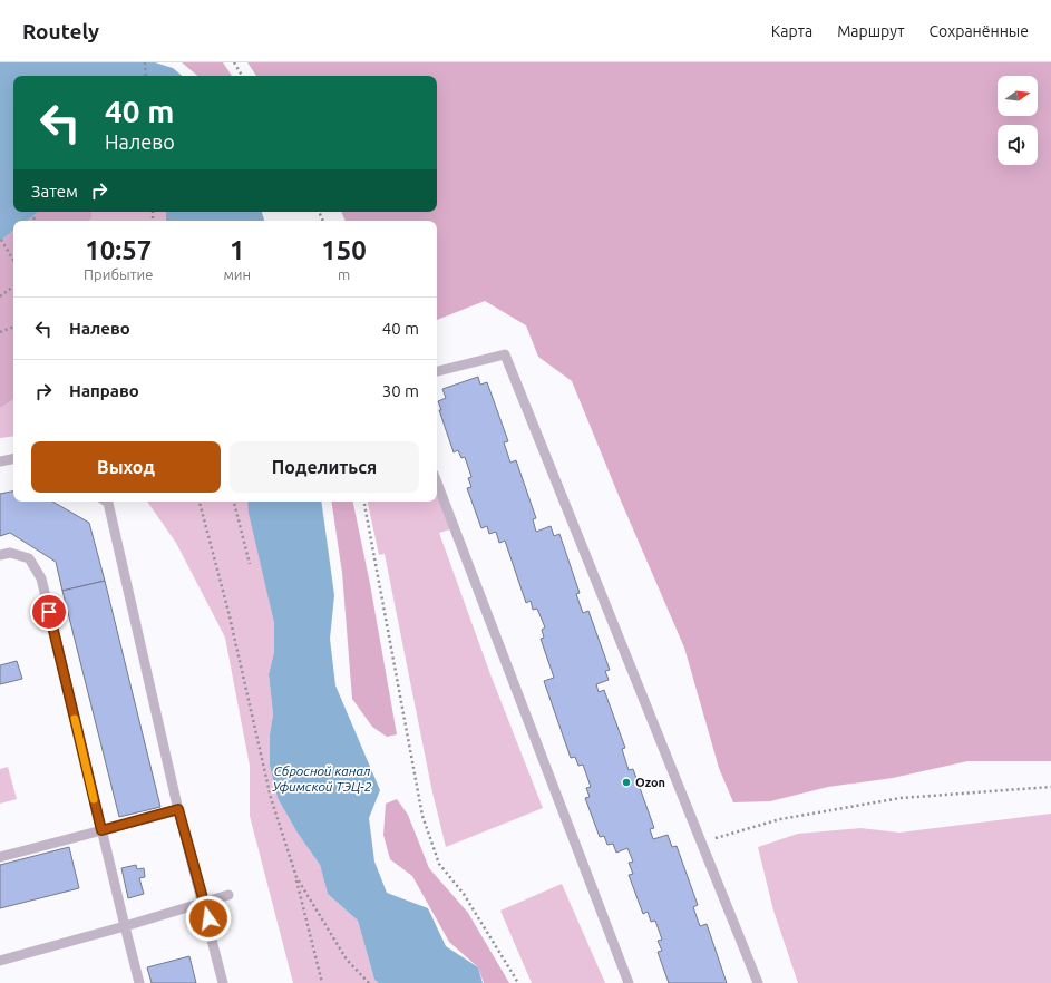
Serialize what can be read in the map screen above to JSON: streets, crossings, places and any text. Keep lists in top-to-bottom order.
{
  "water": ["Сбросной канал Уфимской ТЭЦ-2"],
  "places": ["Ozon"],
  "north": "right",
  "page": {
    "header": "Routely",
    "nav": ["Карта", "Маршрут", "Сохранённые"],
    "turn": ["40 m", "Налево"],
    "then": "Затем",
    "eta": [
      "10:57",
      "Прибытие",
      "1",
      "мин",
      "150",
      "m"
    ],
    "list": [
      {
        "name": "Налево",
        "value": "40 m"
      },
      {
        "name": "Направо",
        "value": "30 m"
      }
    ],
    "buttons": ["Выход", "Поделиться"]
  }
}
